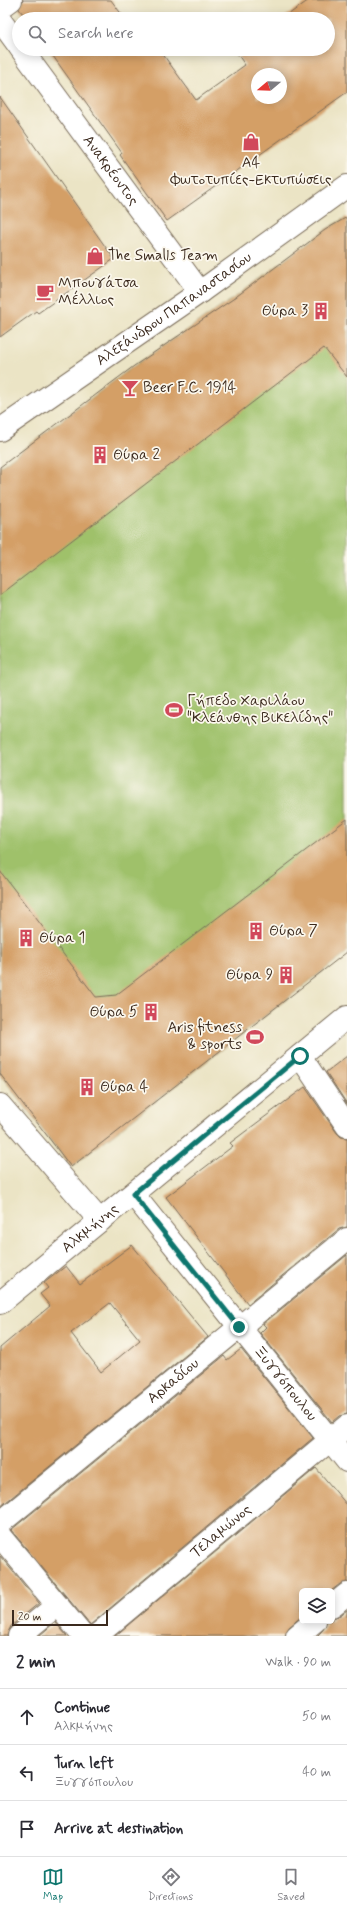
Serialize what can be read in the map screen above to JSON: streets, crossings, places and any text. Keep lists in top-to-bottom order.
{
  "streets": {
    "street": [
      "Ανακρέοντος",
      "Αλεξάνδρου Παπαναστασίου",
      "Αλκμήνης",
      "Αρκαδίου",
      "Ξυγγόπουλου",
      "Τελαμώνος"
    ]
  },
  "crossings": [
    ["Ανακρέοντος", "Αλεξάνδρου Παπαναστασίου"],
    ["Αλκμήνης", "Ξυγγόπουλου"],
    ["Αρκαδίου", "Ξυγγόπουλου"],
    ["Ξυγγόπουλου", "Τελαμώνος"]
  ],
  "places": {
    "shop": ["Α4 Φωτοτυπίες-Εκτυπώσεις", "The Smalls Team"],
    "cafe": ["Μπουγάτσα Μέλλιος"],
    "building": [
      "Θύρα 3",
      "Θύρα 2",
      "Θύρα 7",
      "Θύρα 1",
      "Θύρα 9",
      "Θύρα 5",
      "Θύρα 4"
    ],
    "bar": ["Beer F.C. 1914"],
    "sports": ["Γήπεδο Χαριλάου \"Κλεάνθης Βικελίδης\"", "Aris fitness & sports"]
  },
  "scale_bar": "20 m",
  "north": "left",
  "page": {
    "search": "Search here",
    "scale": "20 m",
    "heading": ["2 min", "Walk · 90 m"],
    "list": [
      ["Continue", "Αλκμήνης", "50 m"],
      ["Turn left", "Ξυγγόπουλου", "40 m"],
      "Arrive at destination"
    ],
    "nav": ["Map", "Directions", "Saved"]
  }
}
